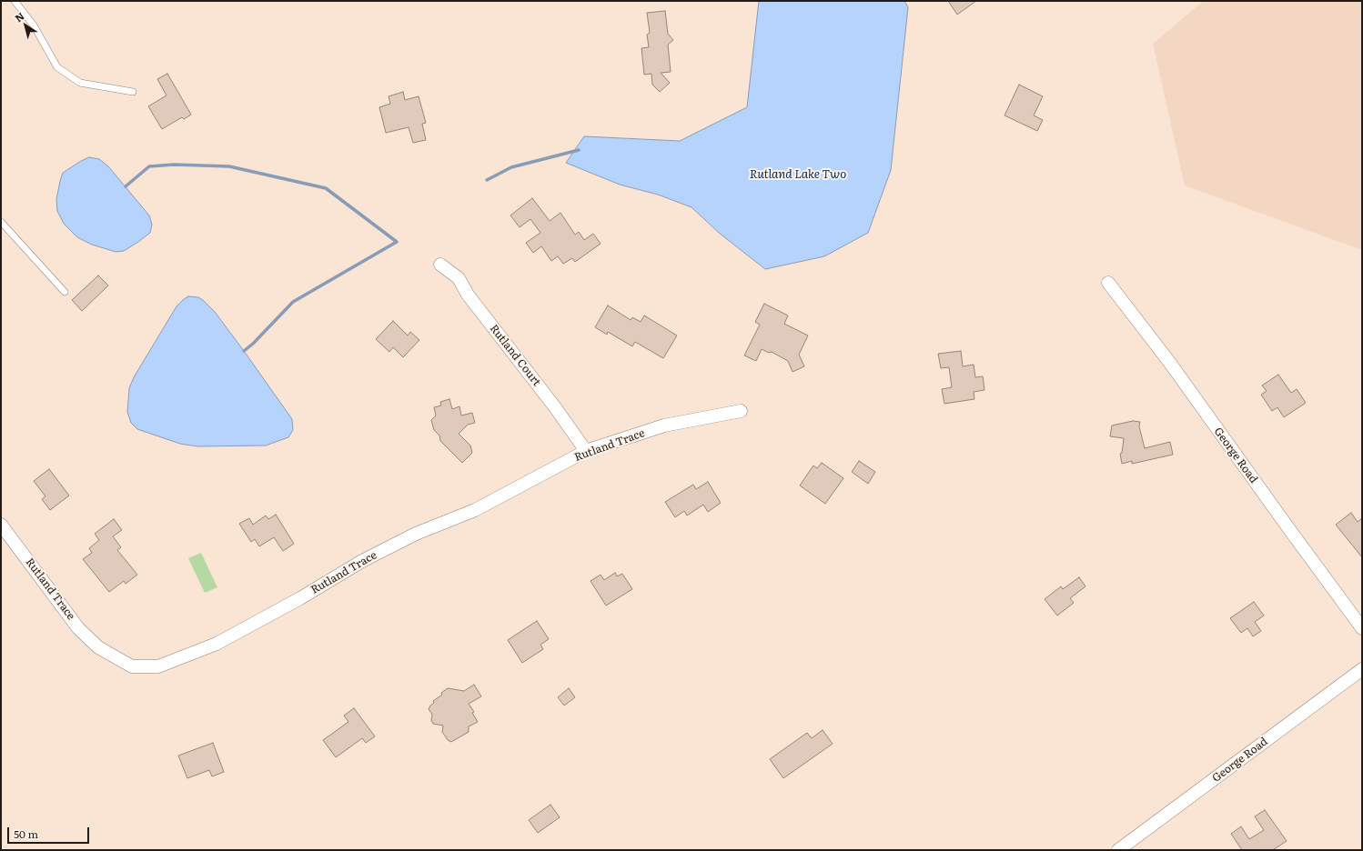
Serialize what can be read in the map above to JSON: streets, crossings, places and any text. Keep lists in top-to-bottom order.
{
  "streets": {
    "street": ["Rutland Court", "Rutland Trace", "George Road"]
  },
  "crossings": [
    ["Rutland Court", "Rutland Trace"]
  ],
  "water": ["Rutland Lake Two"],
  "scale_bar": "50 m",
  "north": "top left"
}
